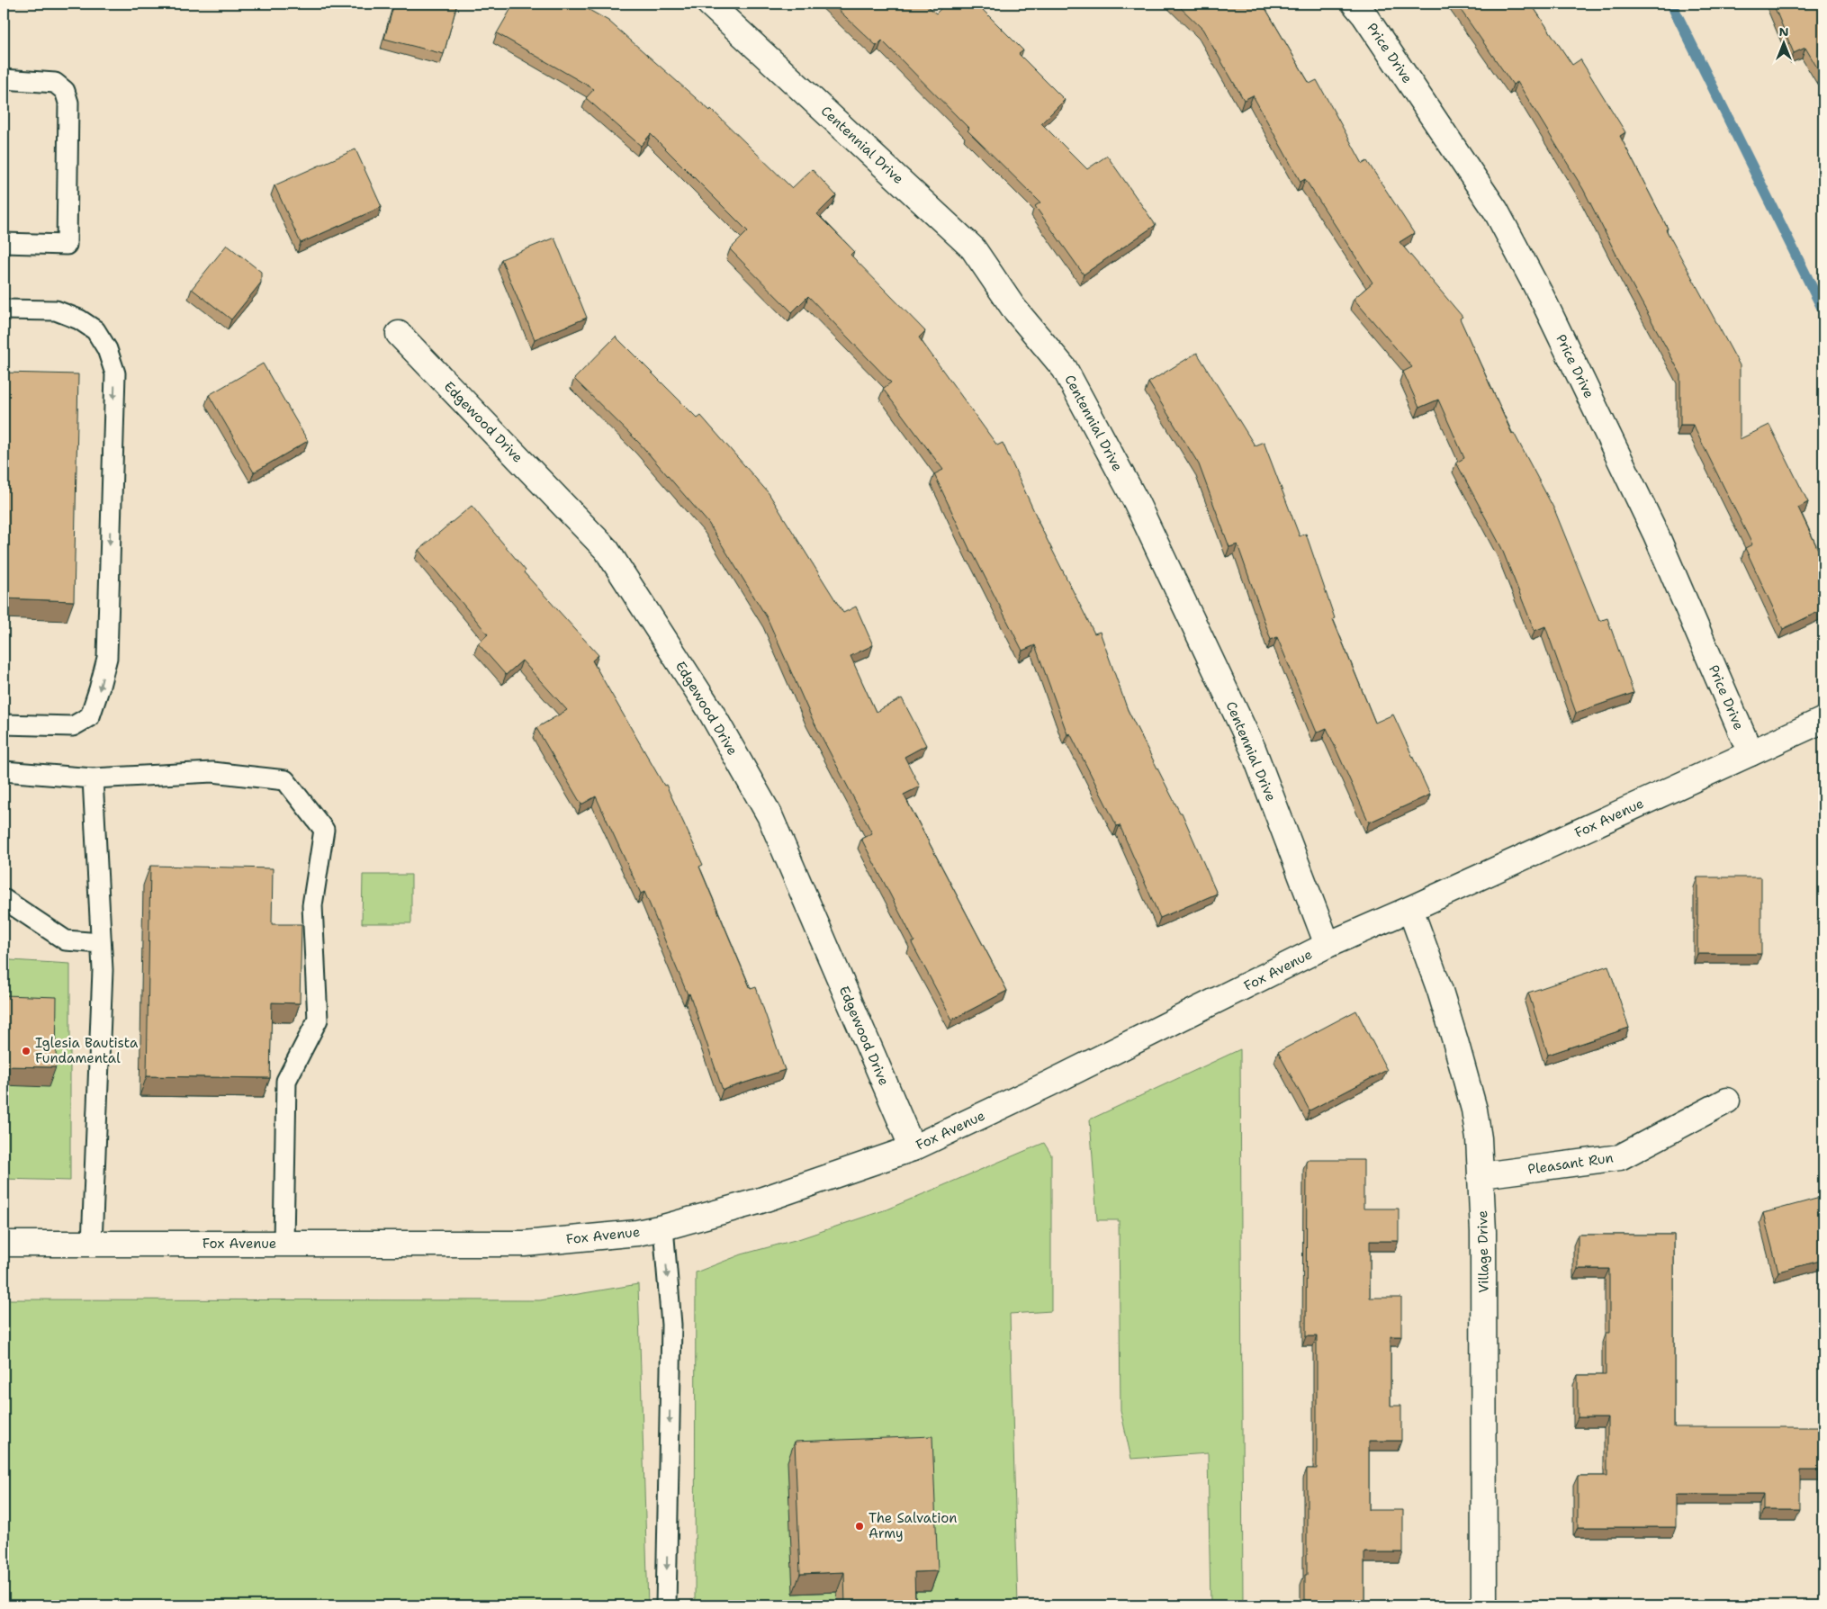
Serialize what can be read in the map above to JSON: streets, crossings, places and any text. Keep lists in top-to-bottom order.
{
  "streets": {
    "street": [
      "Price Drive",
      "Centennial Drive",
      "Edgewood Drive",
      "Fox Avenue",
      "Pleasant Run",
      "Village Drive"
    ]
  },
  "crossings": [
    ["Price Drive", "Fox Avenue"],
    ["Centennial Drive", "Fox Avenue"],
    ["Edgewood Drive", "Fox Avenue"],
    ["Fox Avenue", "Village Drive"],
    ["Pleasant Run", "Village Drive"]
  ],
  "places": ["Iglesia Bautista Fundamental", "The Salvation Army"],
  "north": "top"
}
